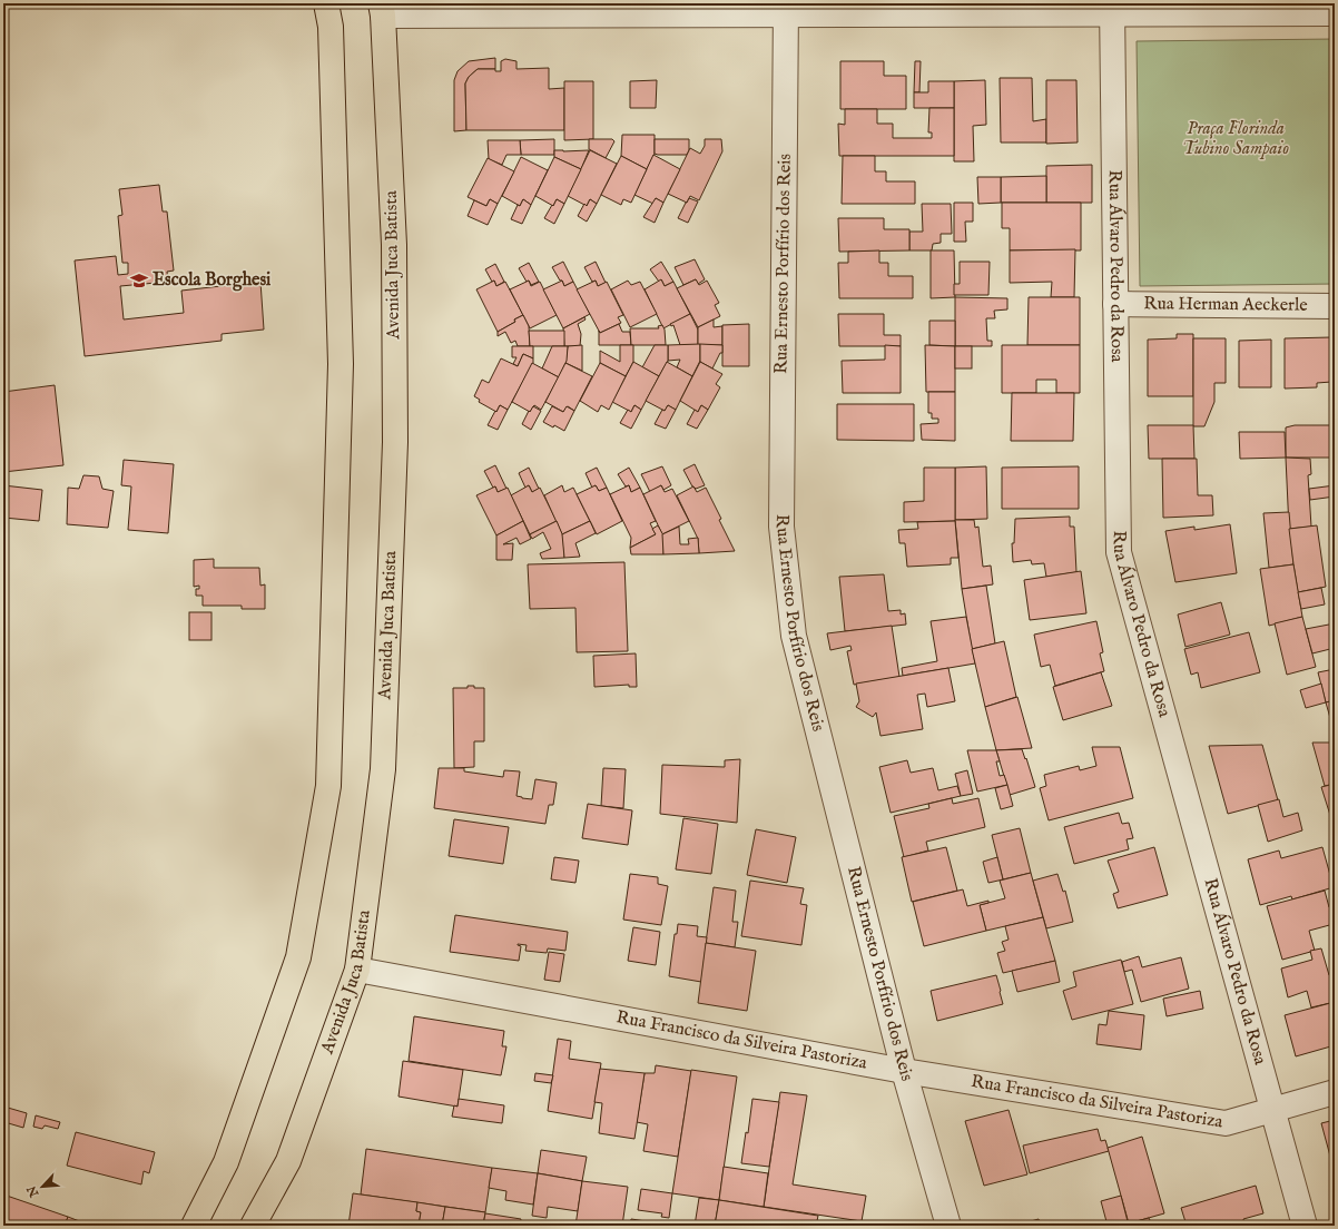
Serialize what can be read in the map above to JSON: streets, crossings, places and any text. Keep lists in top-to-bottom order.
{
  "streets": {
    "main road": ["Avenida Juca Batista"],
    "street": [
      "Rua Ernesto Porfírio dos Reis",
      "Rua Álvaro Pedro da Rosa",
      "Rua Herman Aeckerle",
      "Rua Francisco da Silveira Pastoriza"
    ]
  },
  "crossings": [
    ["Rua Ernesto Porfírio dos Reis", "Rua Francisco da Silveira Pastoriza"],
    ["Avenida Juca Batista", "Rua Francisco da Silveira Pastoriza"],
    ["Rua Álvaro Pedro da Rosa", "Rua Herman Aeckerle"],
    ["Rua Álvaro Pedro da Rosa", "Rua Francisco da Silveira Pastoriza"]
  ],
  "parks": ["Praça Florinda Tubino Sampaio"],
  "places": {
    "school or university": ["Escola Borghesi"]
  },
  "north": "bottom left"
}
